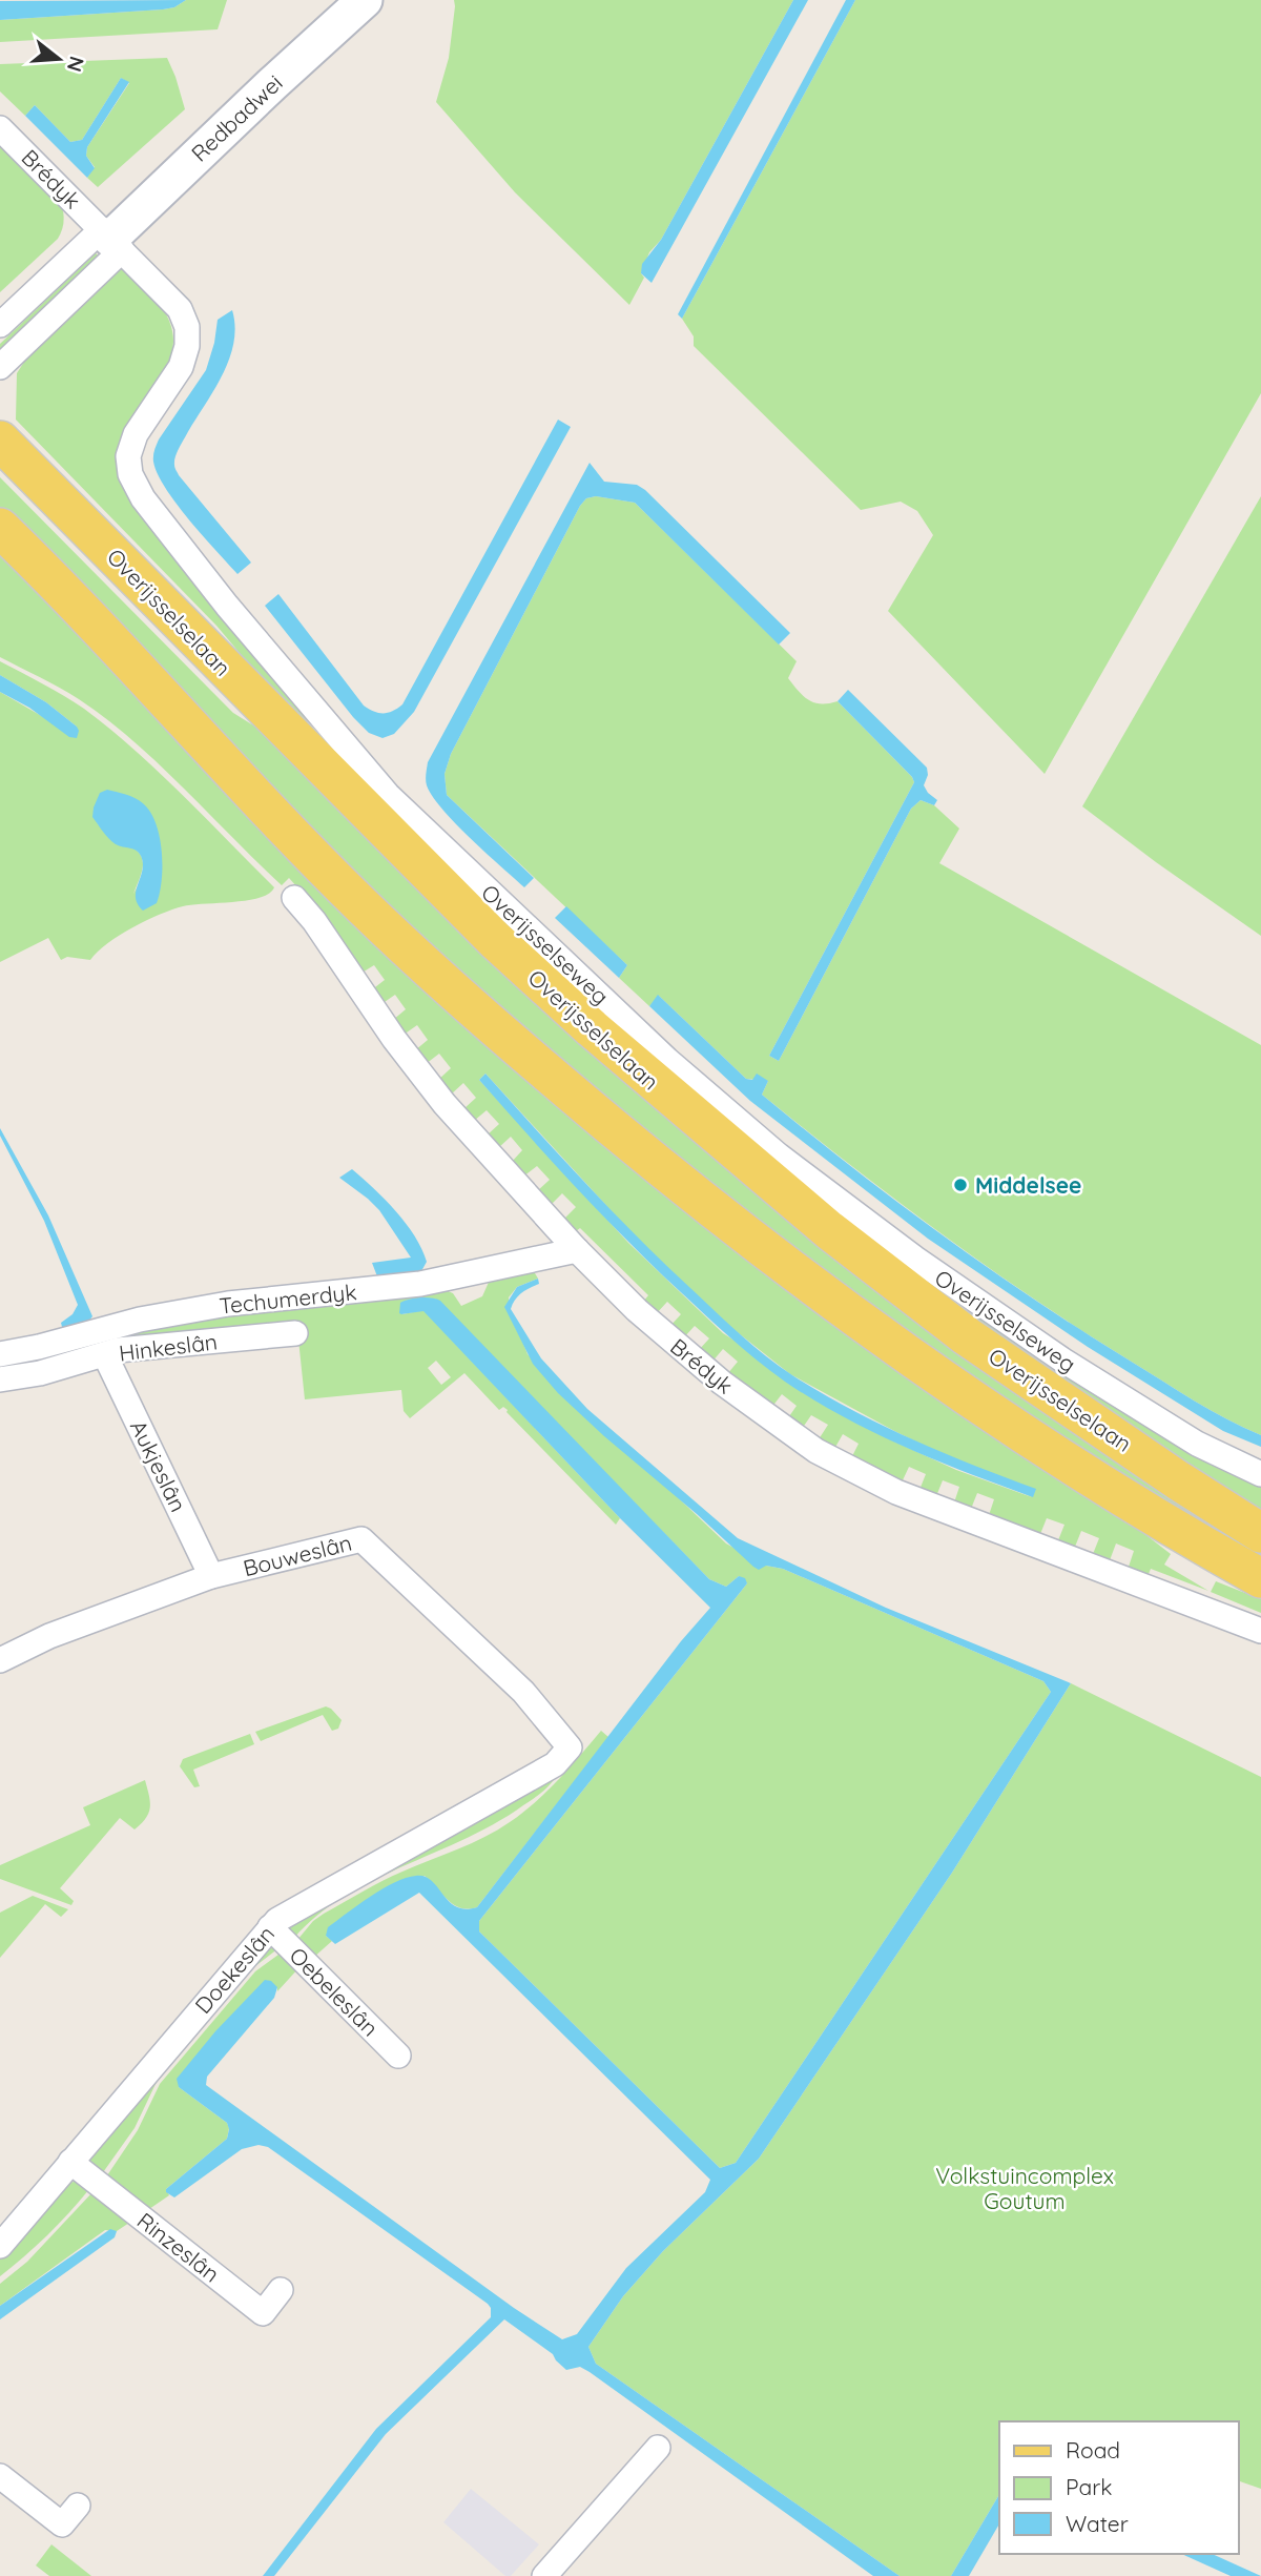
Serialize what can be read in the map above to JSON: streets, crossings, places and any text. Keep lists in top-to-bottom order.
{
  "streets": {
    "main road": ["Overijsselselaan"],
    "street": [
      "Redbadwei",
      "Brédyk",
      "Overijsselseweg",
      "Techumerdyk",
      "Hinkeslân",
      "Aukjeslân",
      "Bouweslân",
      "Doekeslân",
      "Oebeleslân",
      "Rinzeslân"
    ]
  },
  "crossings": [
    ["Redbadwei", "Brédyk"],
    ["Redbadwei", "Overijsselseweg"],
    ["Brédyk", "Overijsselseweg"],
    ["Brédyk", "Techumerdyk"],
    ["Hinkeslân", "Aukjeslân"],
    ["Aukjeslân", "Bouweslân"],
    ["Bouweslân", "Doekeslân"],
    ["Doekeslân", "Oebeleslân"],
    ["Doekeslân", "Rinzeslân"]
  ],
  "parks": ["Volkstuincomplex Goutum"],
  "places": ["Middelsee"],
  "legend": ["Road", "Park", "Water"],
  "north": "right"
}
